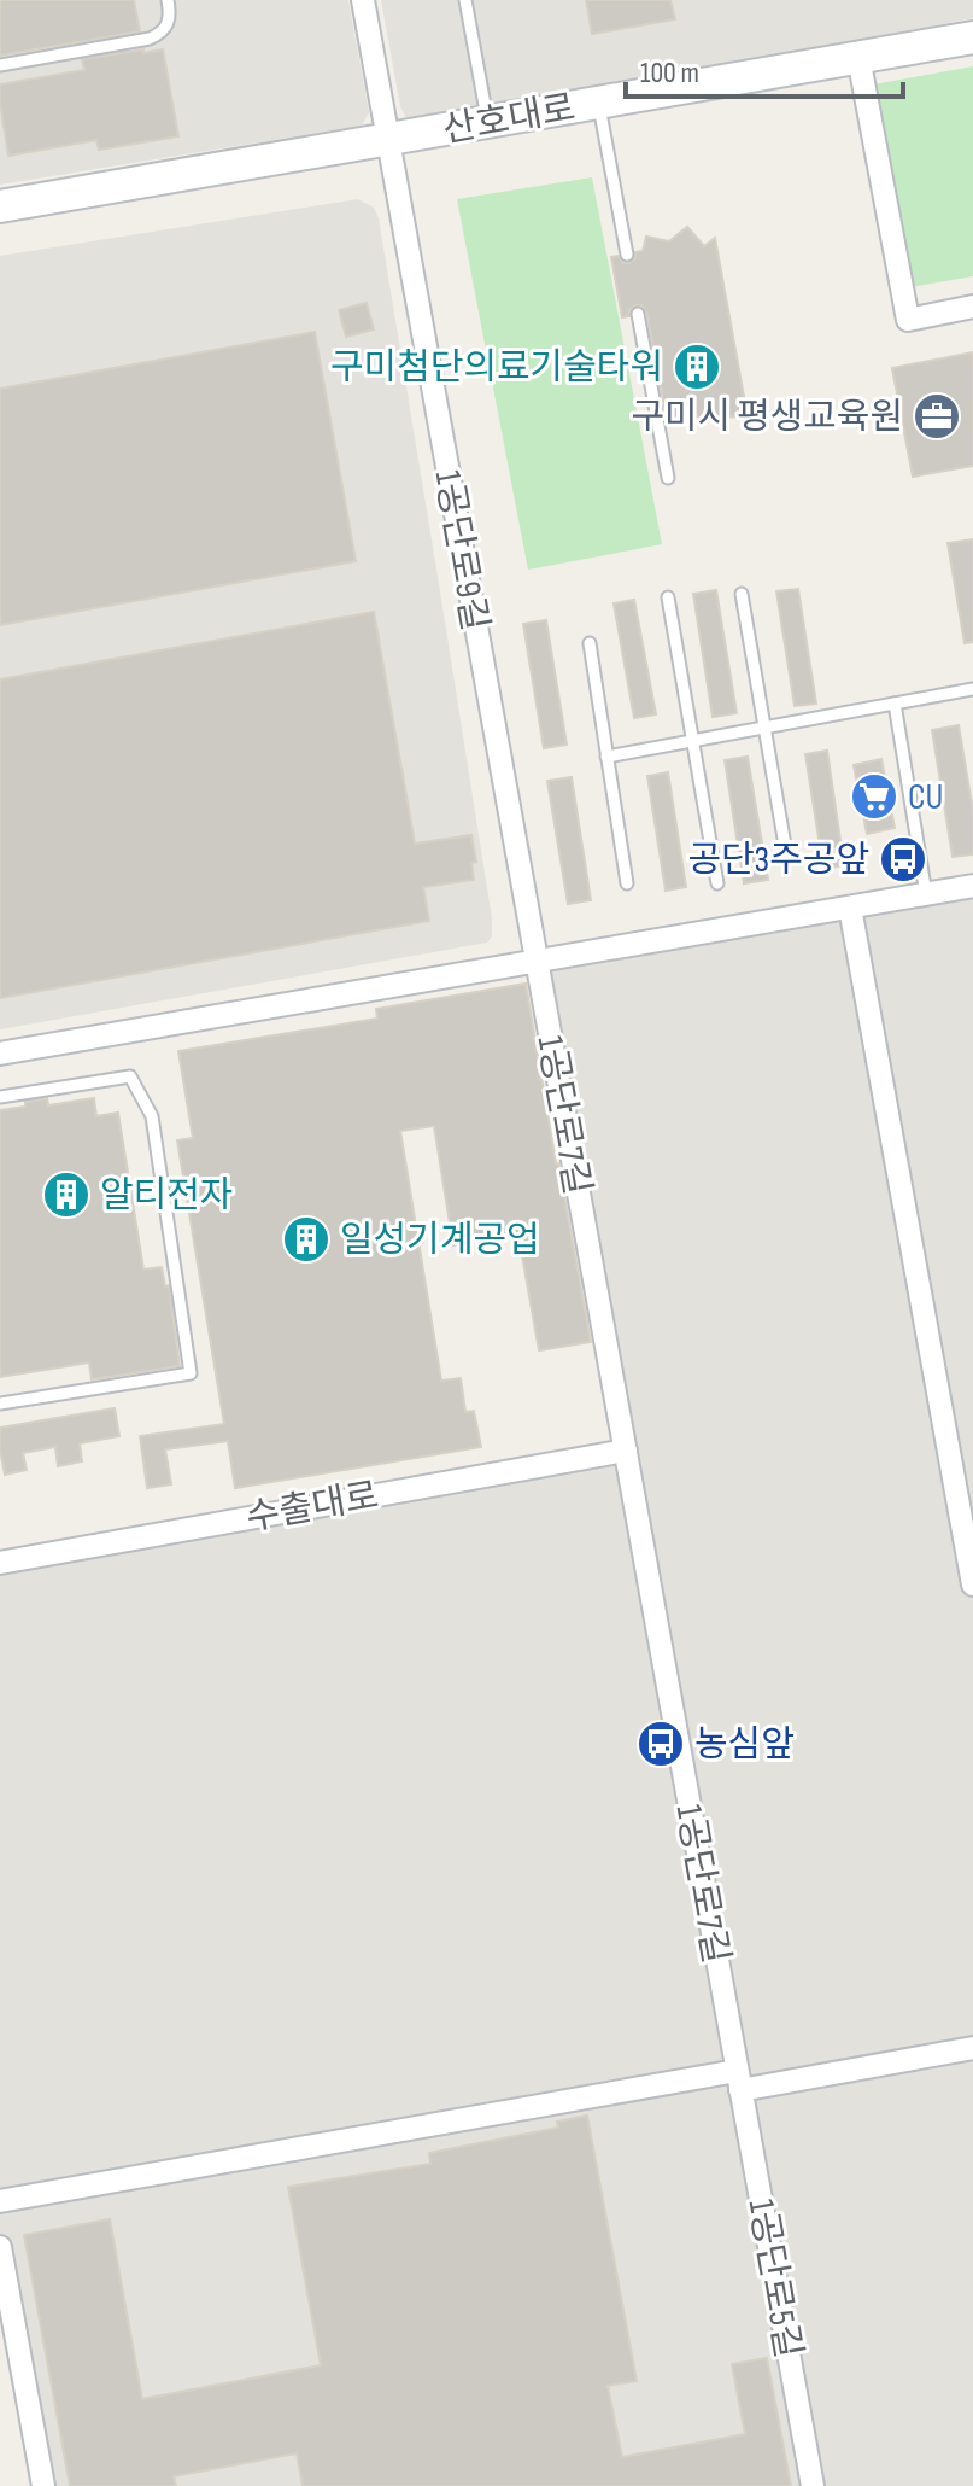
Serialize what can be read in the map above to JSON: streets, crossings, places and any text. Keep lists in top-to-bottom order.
{
  "streets": {
    "street": [
      "산호대로",
      "1공단로9길",
      "1공단로7길",
      "수출대로",
      "1공단로5길"
    ]
  },
  "crossings": [
    ["산호대로", "1공단로9길"],
    ["1공단로9길", "1공단로7길"],
    ["1공단로7길", "수출대로"],
    ["1공단로7길", "1공단로5길"]
  ],
  "places": {
    "building": ["구미첨단의료기술타워", "알티전자", "일성기계공업"],
    "office": ["구미시 평생교육원"],
    "supermarket": ["CU"],
    "bus stop": ["공단3주공앞", "농심앞"]
  },
  "scale_bar": "100 m"
}
